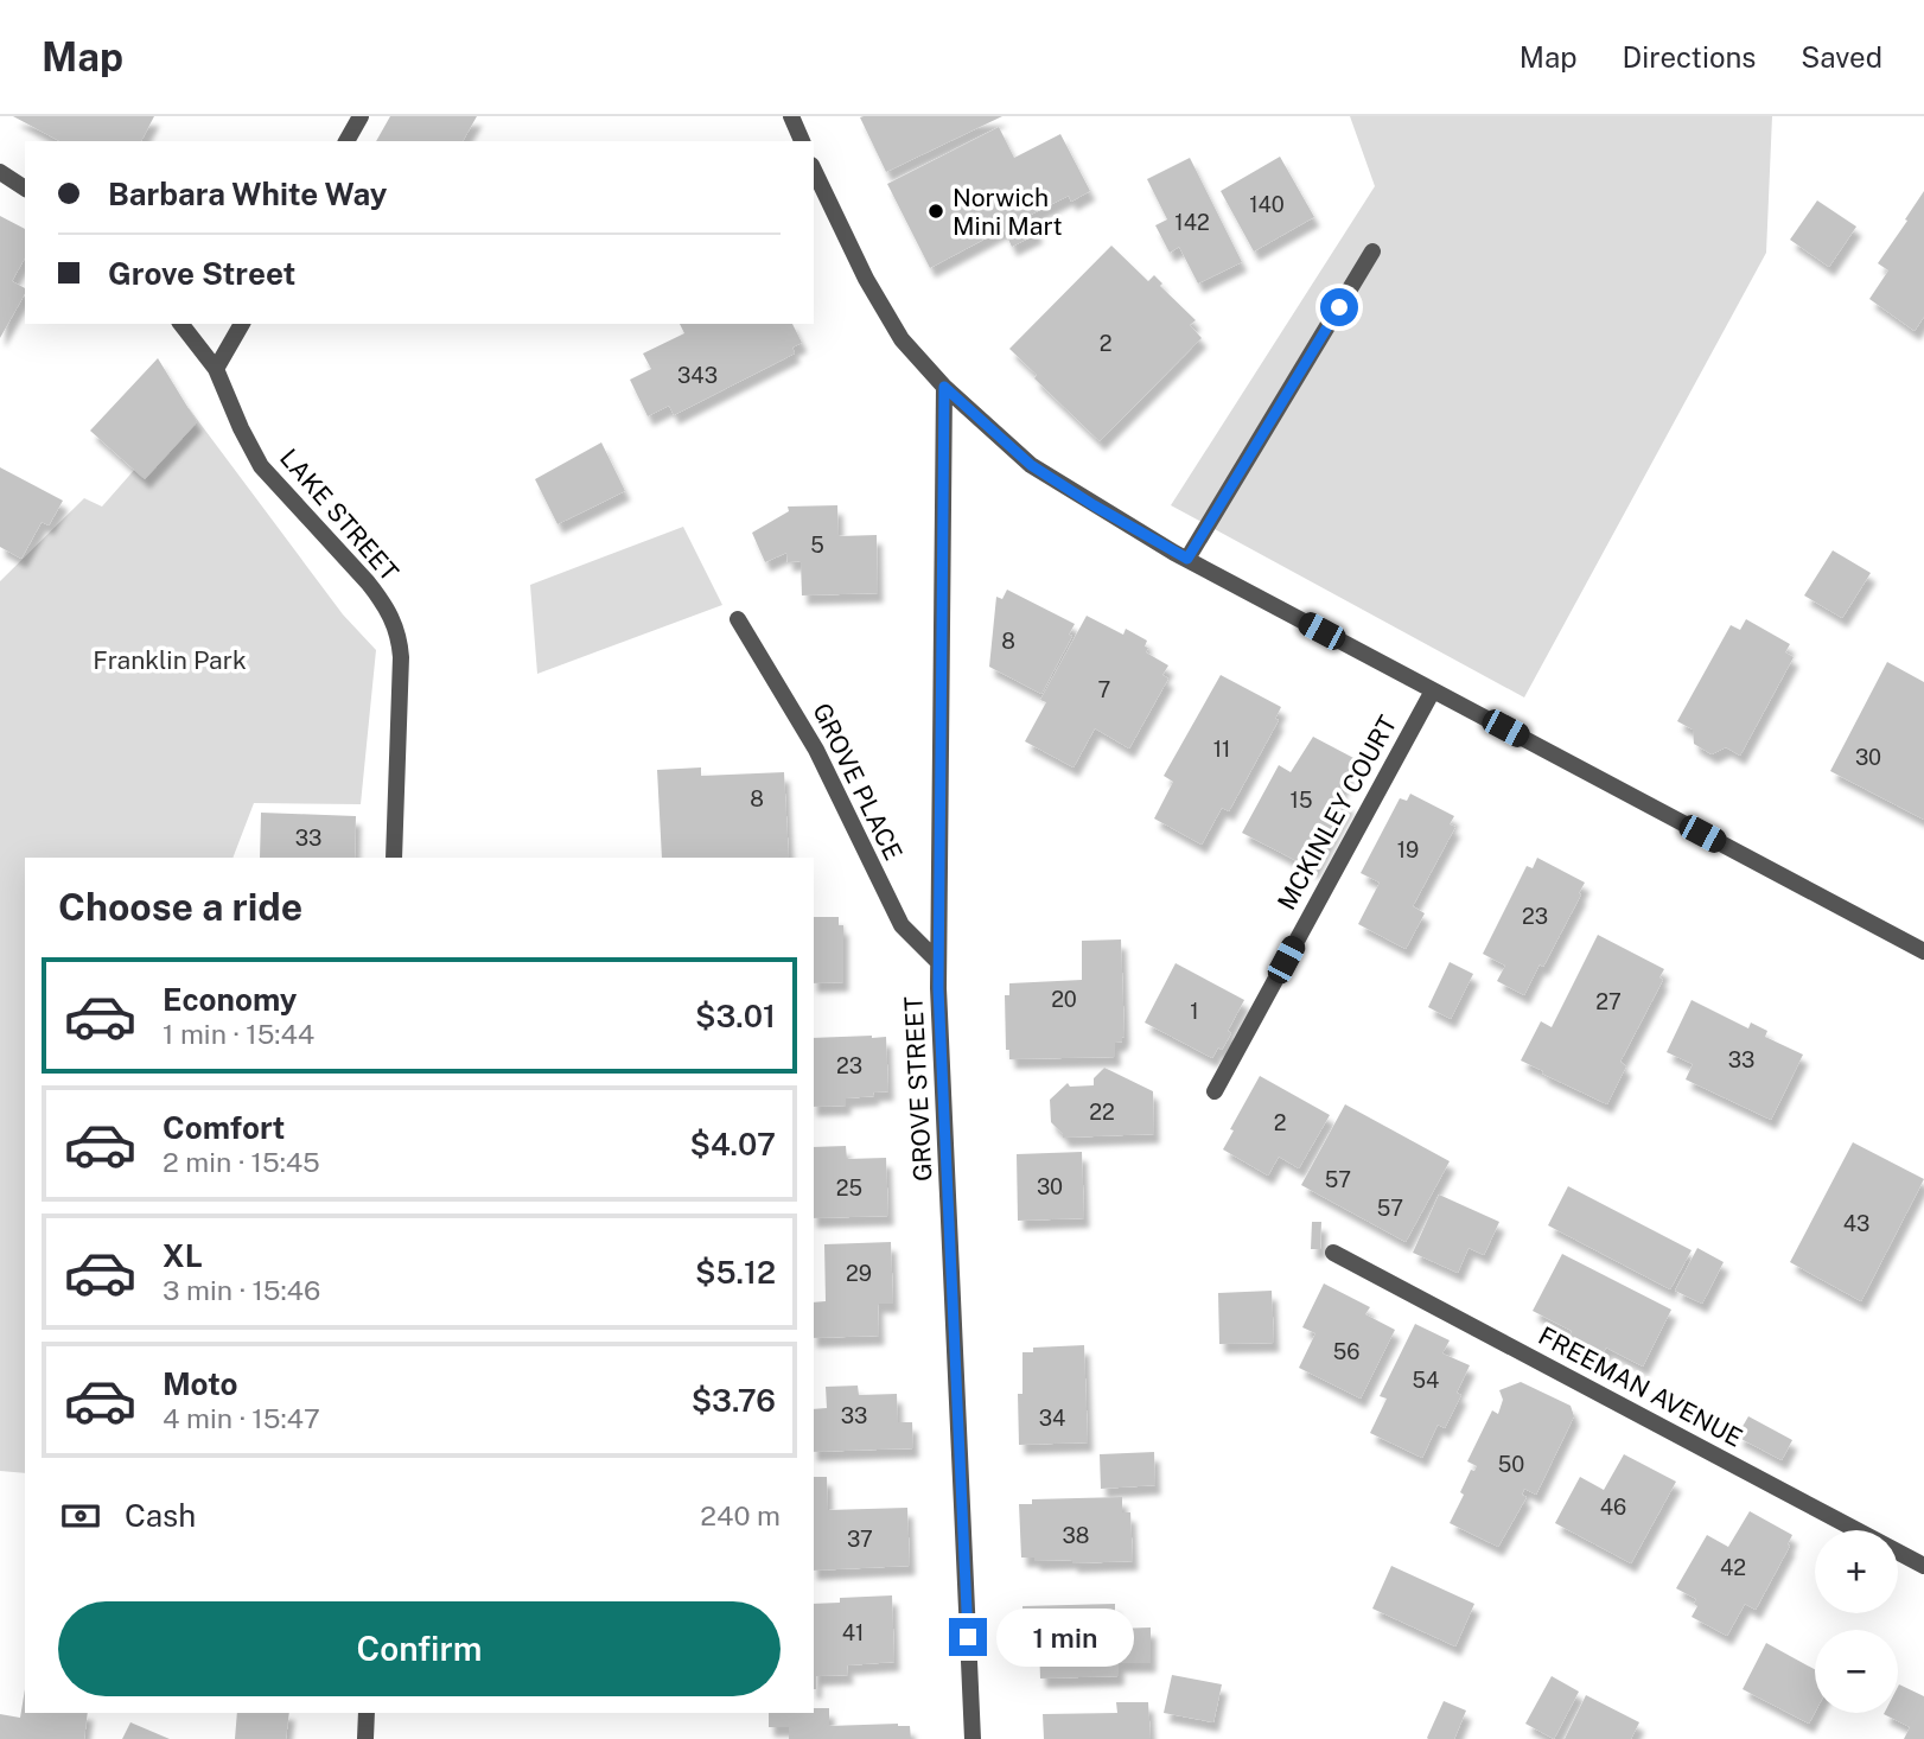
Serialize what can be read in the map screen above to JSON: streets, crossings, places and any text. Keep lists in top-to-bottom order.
{
  "streets": {
    "street": [
      "LAKE STREET",
      "GROVE PLACE",
      "MCKINLEY COURT",
      "GROVE STREET",
      "FREEMAN AVENUE"
    ]
  },
  "crossings": [
    ["GROVE PLACE", "GROVE STREET"]
  ],
  "parks": ["Franklin Park"],
  "places": ["Norwich Mini Mart"],
  "house_numbers": [
    "140",
    "142",
    "2",
    "343",
    "5",
    "8",
    "7",
    "11",
    "30",
    "8",
    "15",
    "33",
    "19",
    "23",
    "20",
    "27",
    "1",
    "33",
    "23",
    "22",
    "2",
    "57",
    "30",
    "25",
    "57",
    "43",
    "29",
    "56",
    "54",
    "33",
    "34",
    "50",
    "46",
    "38",
    "37",
    "42",
    "41"
  ],
  "page": {
    "header": "Map",
    "nav": ["Map", "Directions", "Saved"],
    "banner": ["Barbara White Way", "Grove Street"],
    "heading": "Choose a ride",
    "list": [
      {
        "name": "Economy",
        "note": "1 min · 15:44",
        "value": "$3.01"
      },
      {
        "name": "Comfort",
        "note": "2 min · 15:45",
        "value": "$4.07"
      },
      {
        "name": "XL",
        "note": "3 min · 15:46",
        "value": "$5.12"
      },
      {
        "name": "Moto",
        "note": "4 min · 15:47",
        "value": "$3.76"
      }
    ],
    "pay": ["Cash", "240 m"],
    "map_buttons": ["+", "−"],
    "buttons": "Confirm",
    "bubble": "1 min"
  }
}
